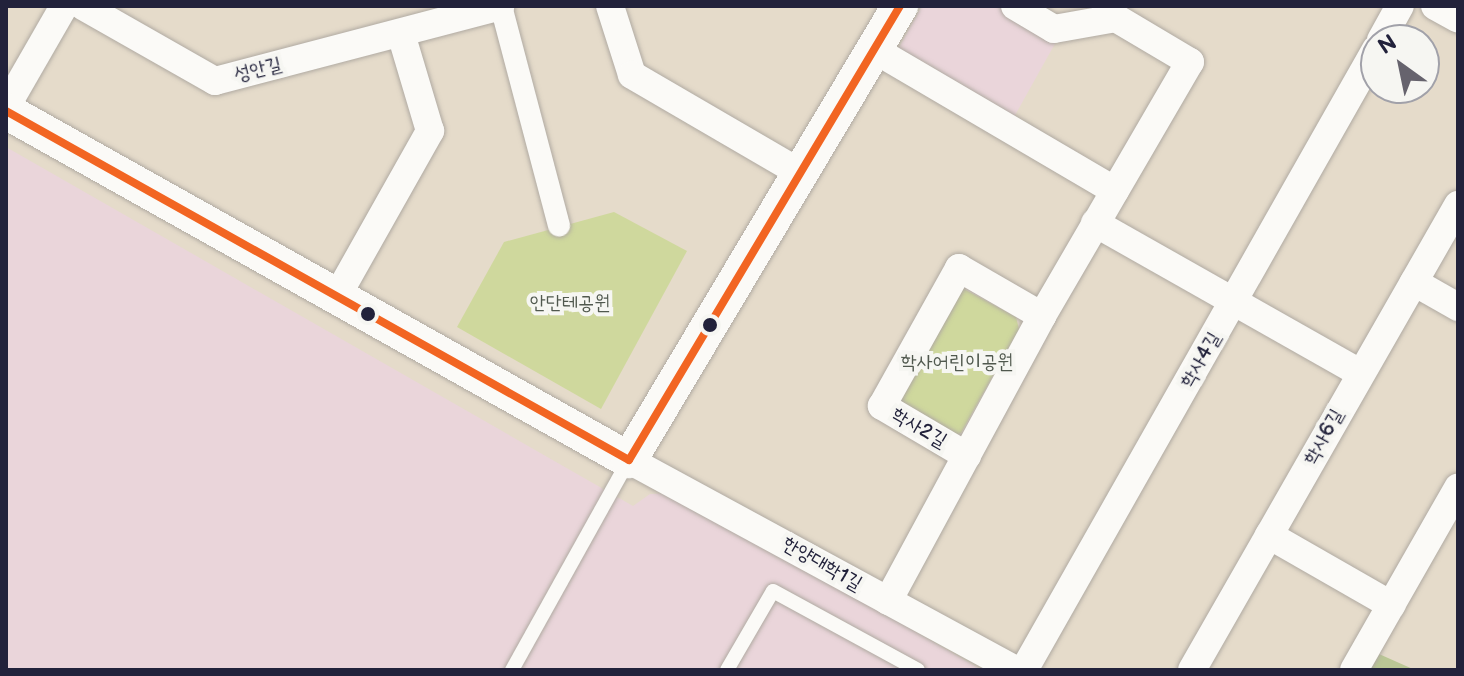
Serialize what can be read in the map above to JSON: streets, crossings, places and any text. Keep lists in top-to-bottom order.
{
  "streets": {
    "street": [
      "성안길",
      "학사4길",
      "학사2길",
      "학사6길",
      "한양대학1길"
    ]
  },
  "crossings": [
    ["학사2길", "한양대학1길"]
  ],
  "parks": ["안단테공원", "학사어린이공원"],
  "north": "top left"
}
